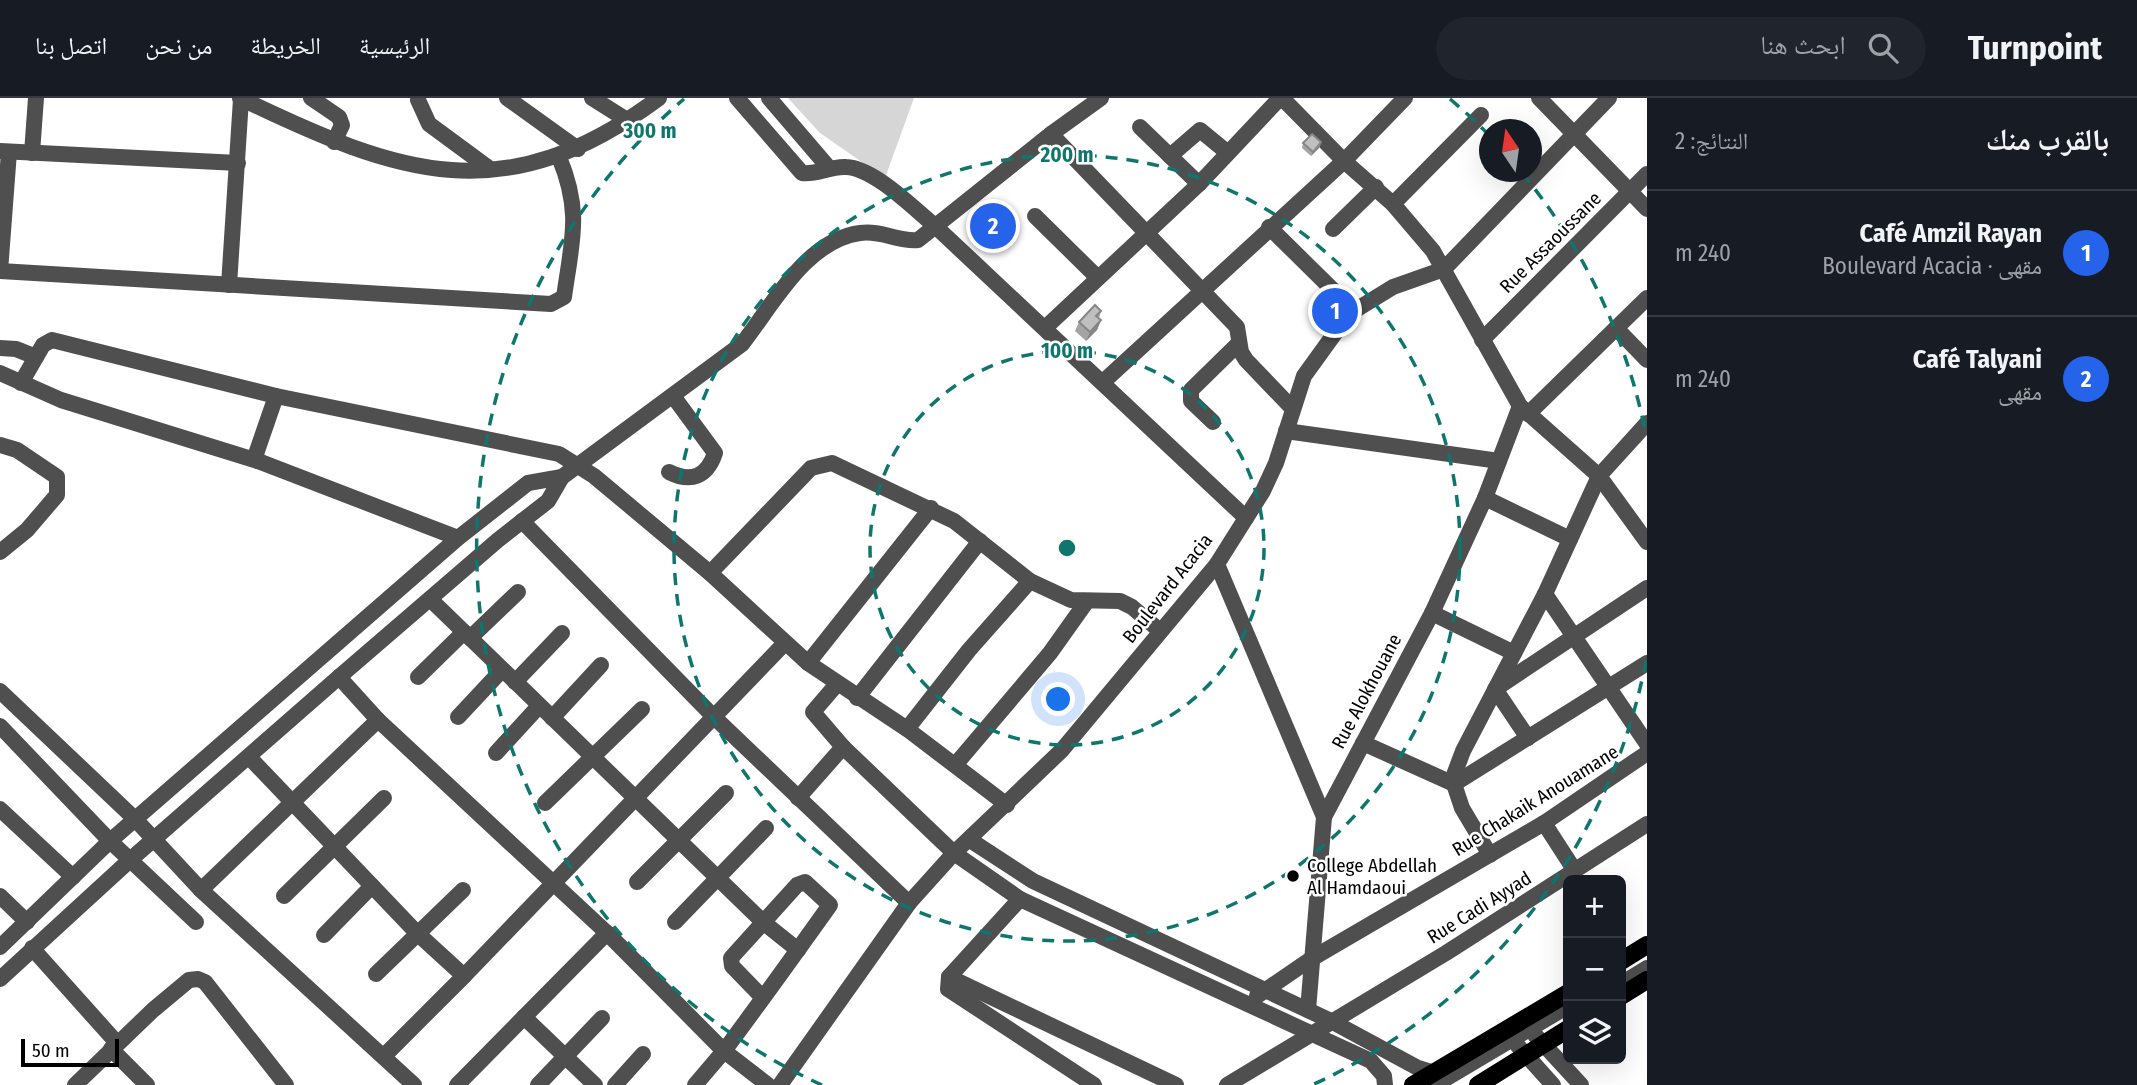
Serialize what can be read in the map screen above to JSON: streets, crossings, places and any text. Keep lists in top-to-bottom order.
{
  "streets": {
    "street": [
      "Rue Assaoussane",
      "Boulevard Acacia",
      "Rue Alokhouane",
      "Rue Chakaik Anouamane",
      "Rue Cadi Ayyad"
    ]
  },
  "crossings": [
    ["Rue Alokhouane", "Rue Chakaik Anouamane"]
  ],
  "places": ["College Abdellah Al Hamdaoui"],
  "scale_bar": "50 m",
  "north": "top",
  "page": {
    "header": "Turnpoint",
    "search": "ابحث هنا",
    "nav": [
      "الرئيسية",
      "الخريطة",
      "من نحن",
      "اتصل بنا"
    ],
    "heading": ["بالقرب منك", "النتائج: 2"],
    "list": [
      {
        "mark": "1",
        "name": "Café Amzil Rayan",
        "note": "مقهى · Boulevard Acacia",
        "value": "240 m"
      },
      {
        "mark": "2",
        "name": "Café Talyani",
        "note": "مقهى",
        "value": "240 m"
      }
    ],
    "pins": ["2", "1"],
    "map_buttons": ["+", "−"],
    "scale": "50 m"
  },
  "rings": ["300 m", "200 m", "100 m"]
}
